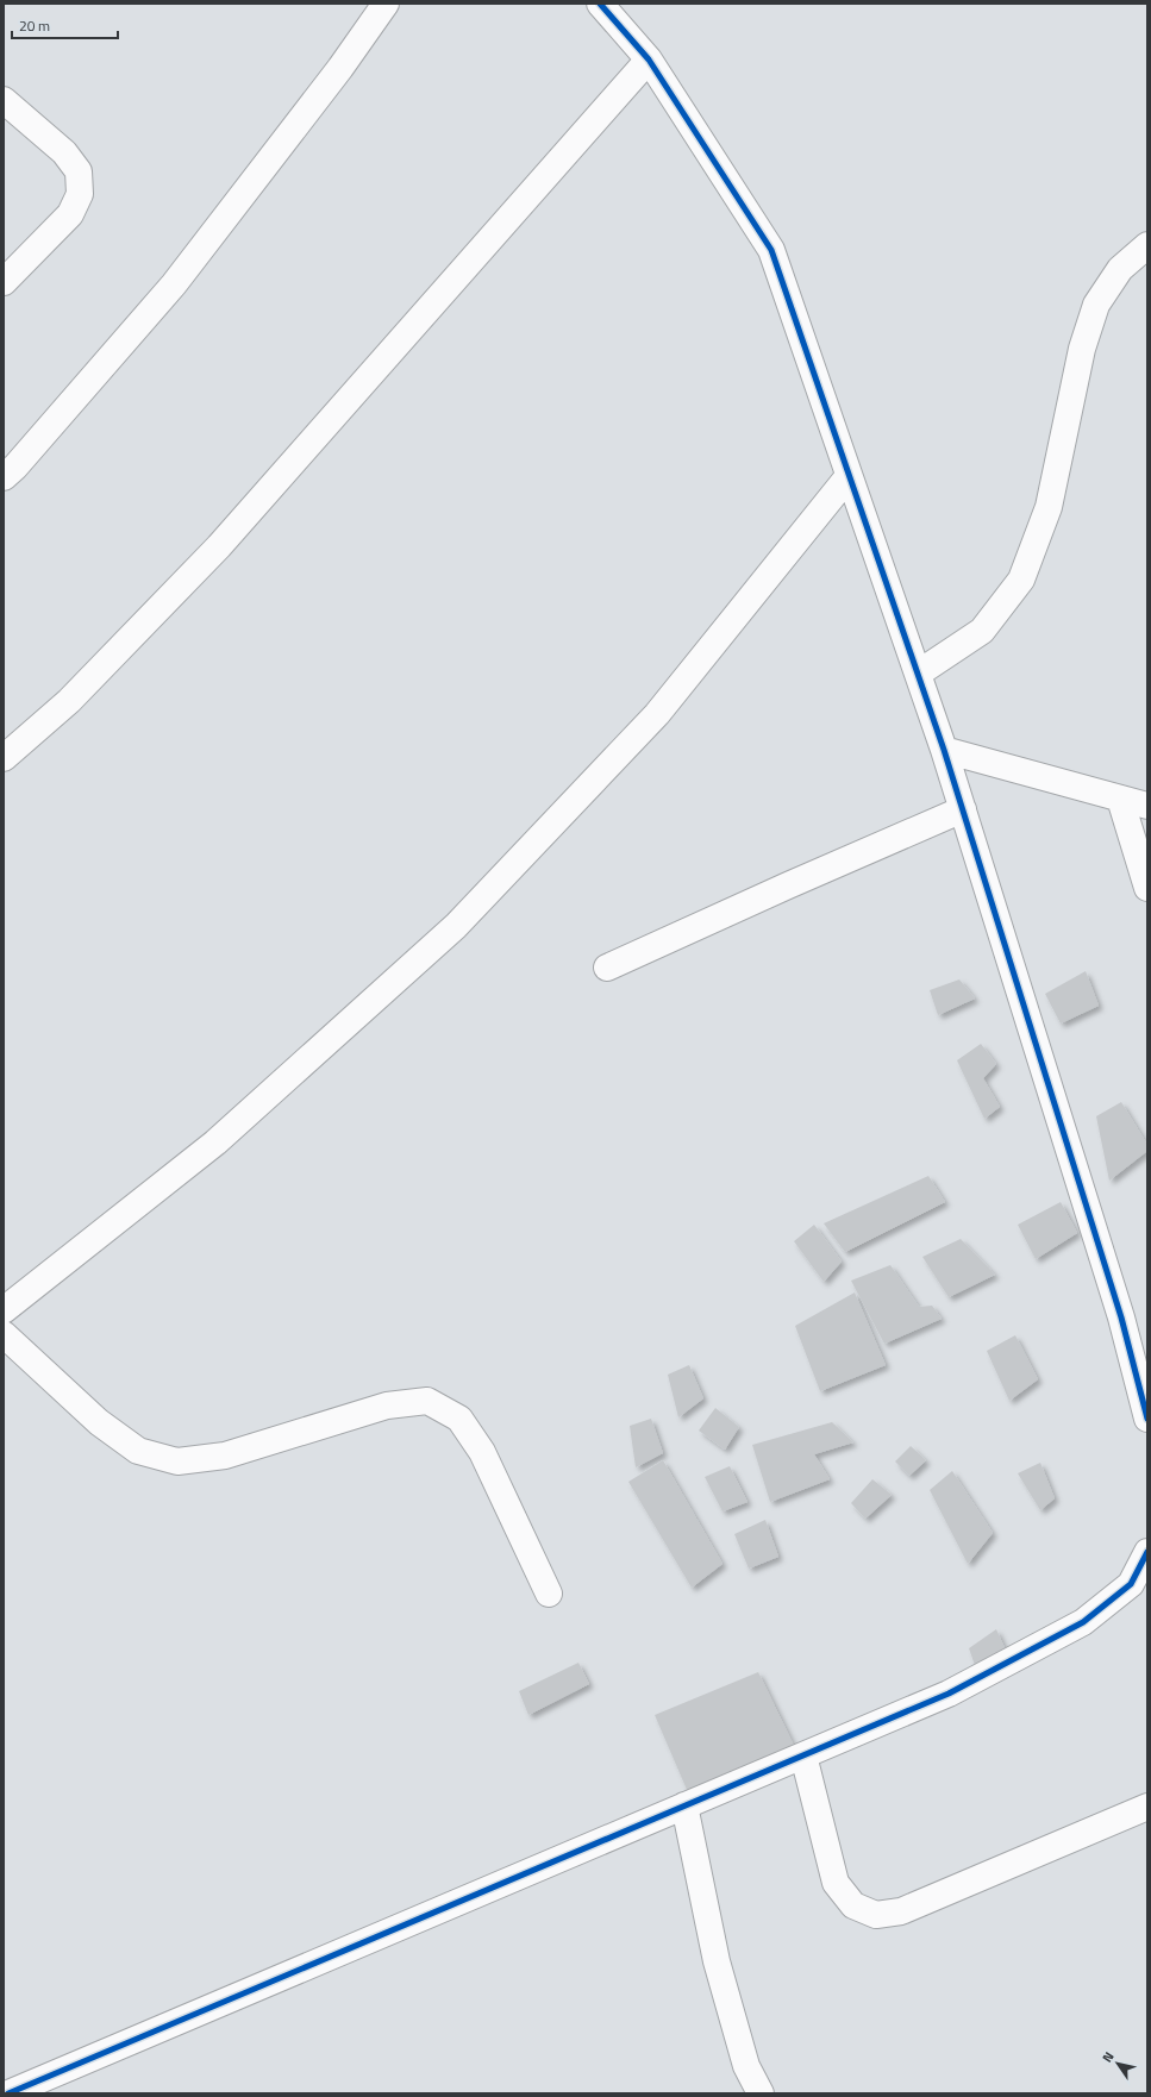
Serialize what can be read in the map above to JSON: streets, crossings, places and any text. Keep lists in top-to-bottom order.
{
  "scale_bar": "20 m",
  "north": "top left"
}
